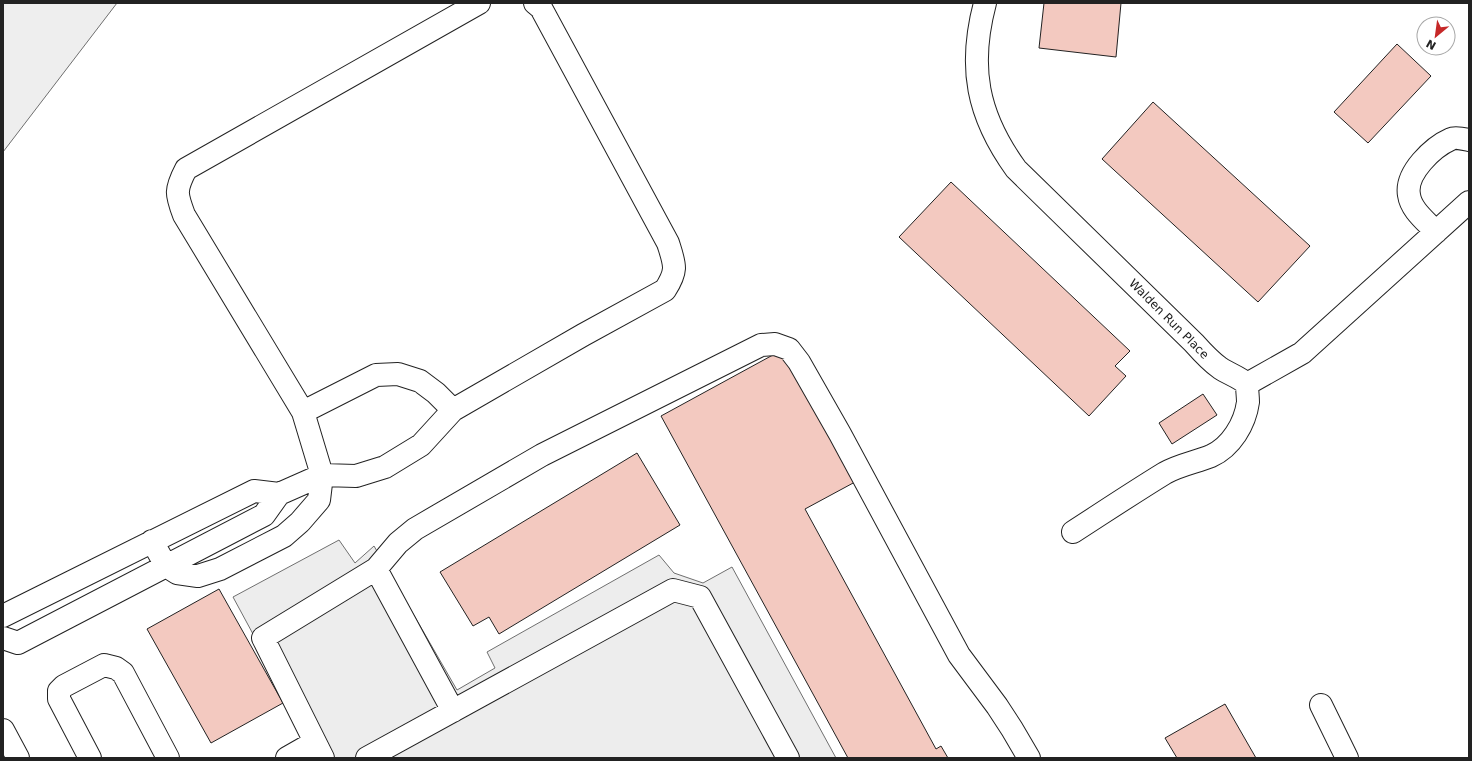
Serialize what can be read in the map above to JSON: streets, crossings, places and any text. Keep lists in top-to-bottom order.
{
  "streets": {
    "street": ["Walden Run Place"]
  },
  "north": "bottom left"
}
